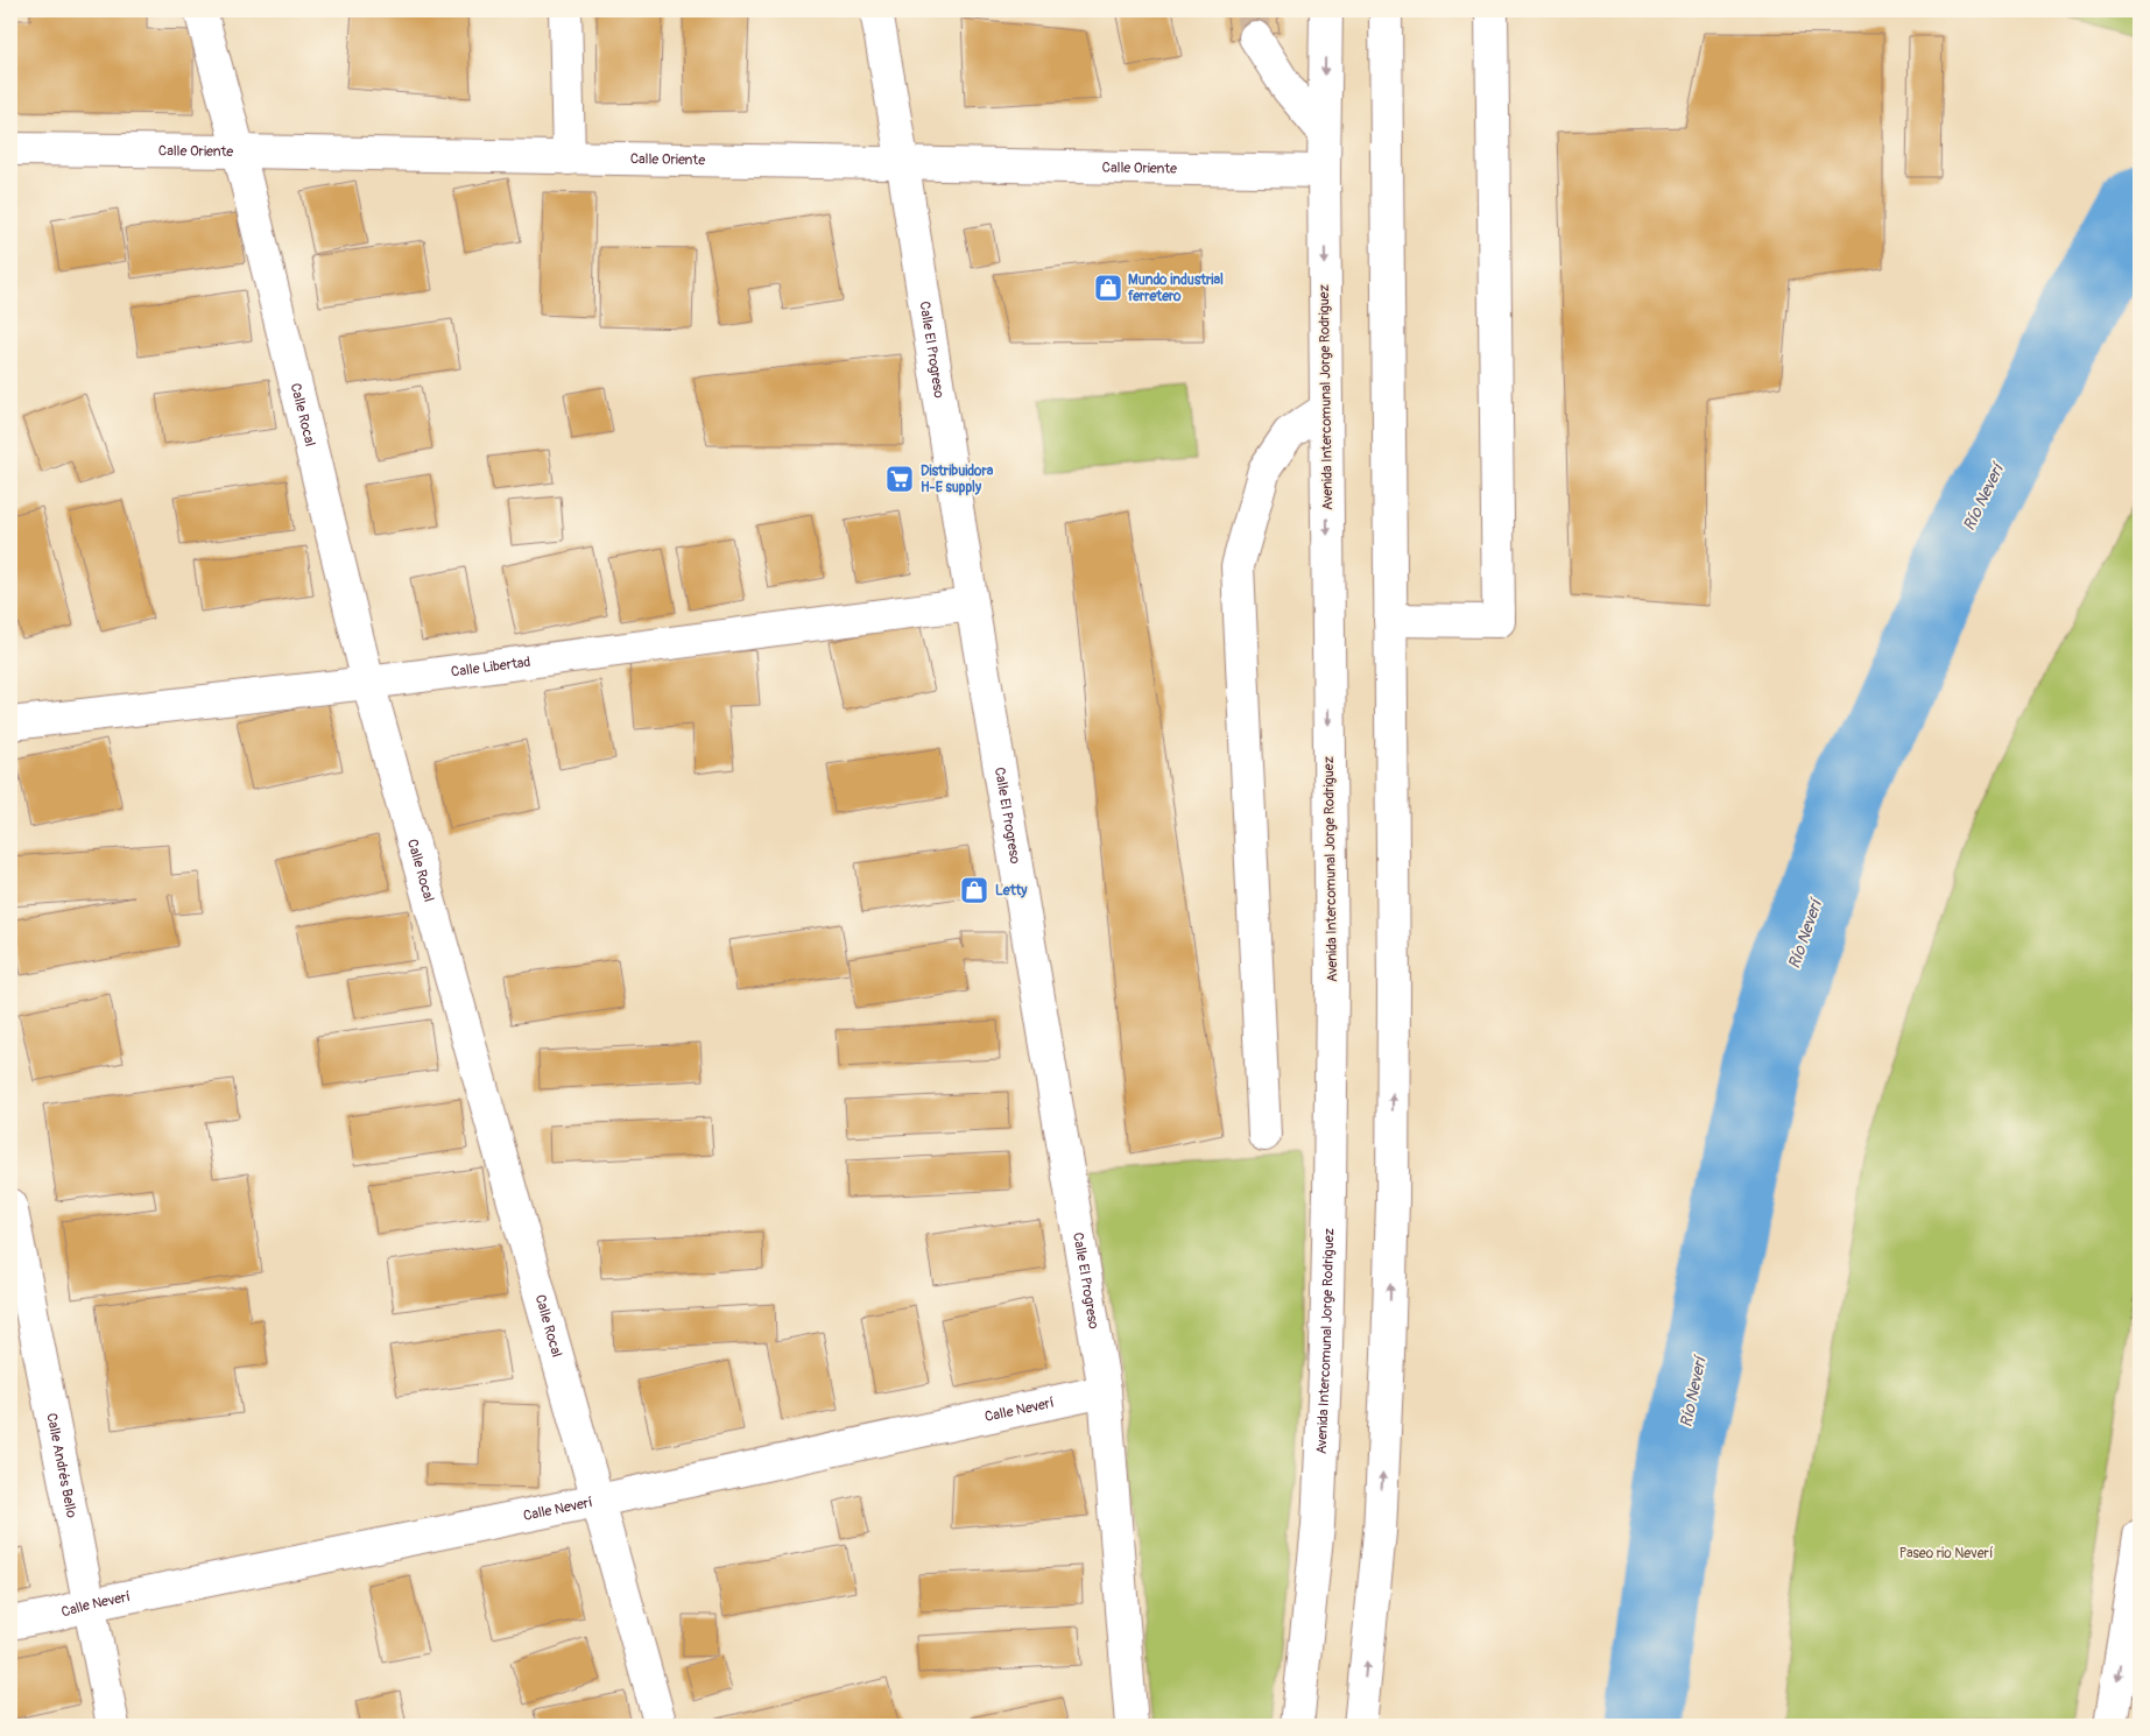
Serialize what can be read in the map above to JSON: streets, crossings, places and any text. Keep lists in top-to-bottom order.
{
  "streets": {
    "street": [
      "Calle Oriente",
      "Calle El Progreso",
      "Avenida Intercomunal Jorge Rodriguez",
      "Calle Rocal",
      "Calle Libertad",
      "Calle Neverí",
      "Calle Andrés Bello"
    ]
  },
  "crossings": [
    ["Calle Oriente", "Calle El Progreso"],
    ["Calle Oriente", "Avenida Intercomunal Jorge Rodriguez"],
    ["Calle Oriente", "Calle Rocal"],
    ["Calle El Progreso", "Calle Libertad"],
    ["Calle El Progreso", "Calle Neverí"],
    ["Calle Rocal", "Calle Libertad"],
    ["Calle Rocal", "Calle Neverí"],
    ["Calle Neverí", "Calle Andrés Bello"]
  ],
  "water": ["Río Neverí"],
  "parks": ["Paseo rio Neverí"],
  "places": {
    "shop": ["Mundo industrial ferretero", "Letty"],
    "supermarket": ["Distribuidora H-E supply"]
  }
}
